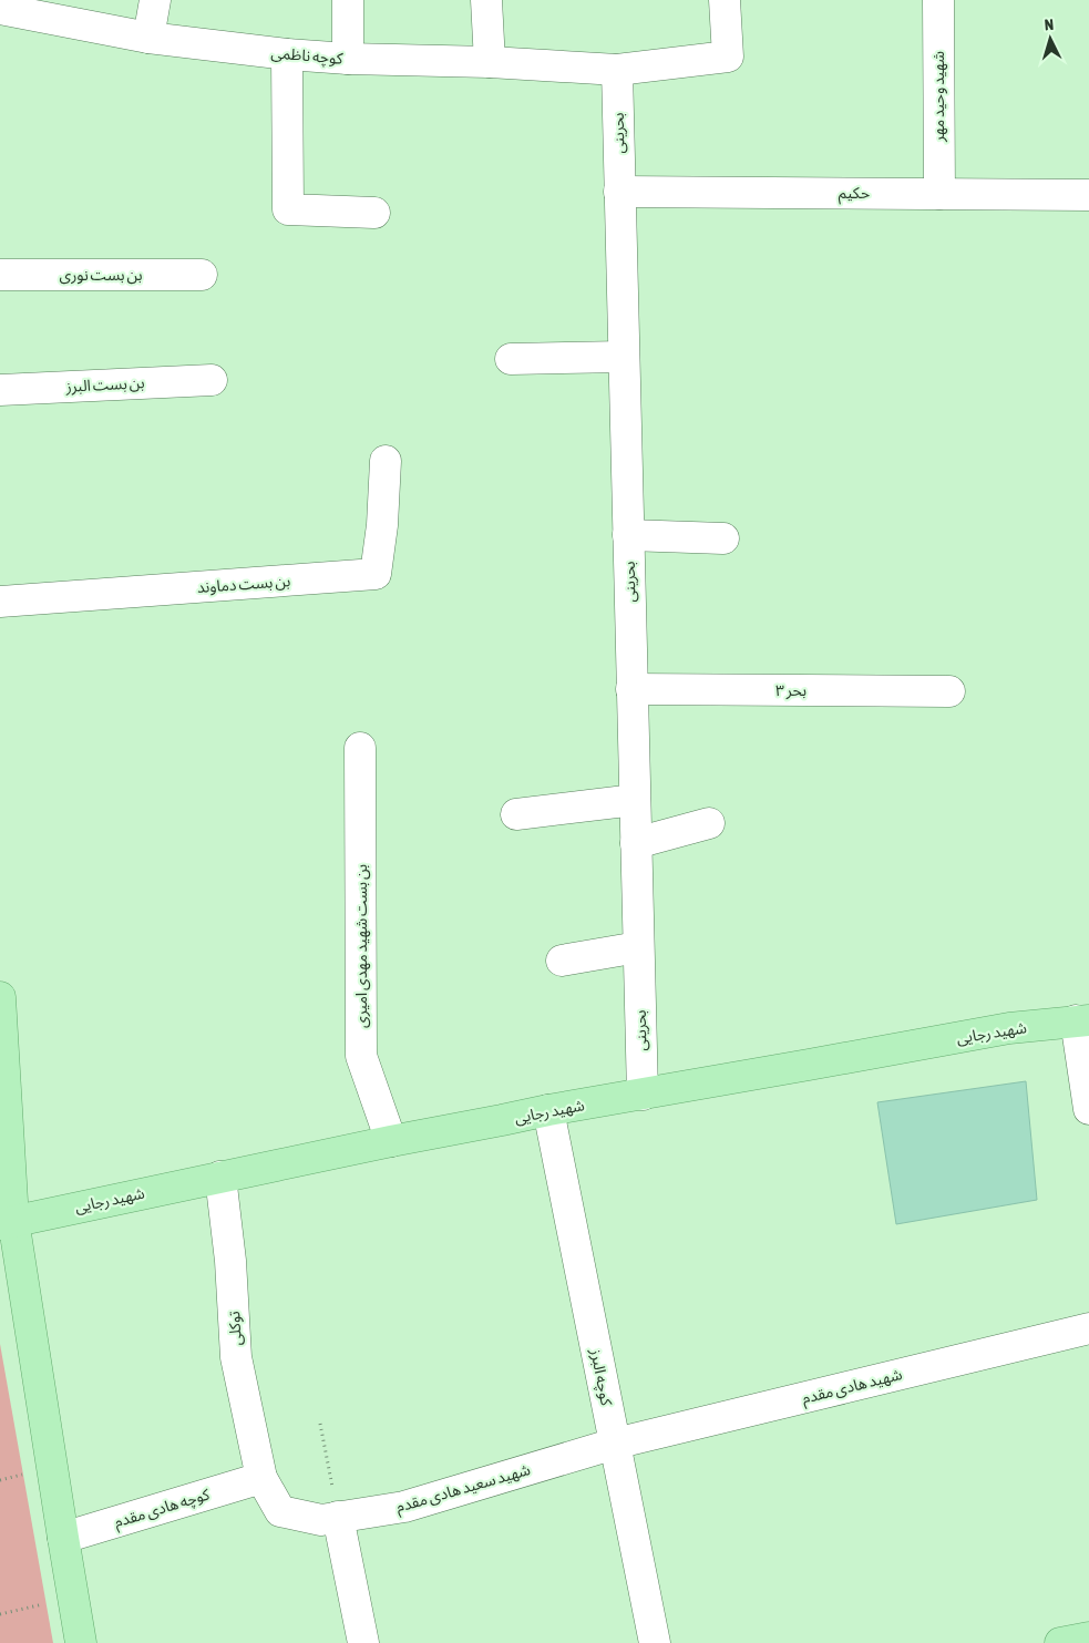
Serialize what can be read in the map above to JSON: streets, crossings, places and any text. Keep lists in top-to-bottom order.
{
  "streets": {
    "main road": ["شهید رجایی"],
    "street": [
      "کوچه ناظمی",
      "شهید وحید مهر",
      "بحرینی",
      "حکیم",
      "بن بست نوری",
      "بن بست البرز",
      "بن بست دماوند",
      "بحر ۳",
      "بن بست شهید مهدی امیری",
      "توکلی",
      "کوچه البرز",
      "شهید هادی مقدم",
      "شهید سعید هادی مقدم",
      "کوچه هادی مقدم"
    ]
  },
  "crossings": [
    ["کوچه ناظمی", "بحرینی"],
    ["شهید وحید مهر", "حکیم"],
    ["بحرینی", "حکیم"],
    ["بحرینی", "بحر ۳"],
    ["بحرینی", "شهید رجایی"],
    ["بن بست شهید مهدی امیری", "شهید رجایی"],
    ["شهید رجایی", "توکلی"],
    ["شهید رجایی", "کوچه البرز"],
    ["توکلی", "شهید سعید هادی مقدم"],
    ["توکلی", "کوچه هادی مقدم"],
    ["کوچه البرز", "شهید هادی مقدم"],
    ["کوچه البرز", "شهید سعید هادی مقدم"],
    ["شهید هادی مقدم", "شهید سعید هادی مقدم"],
    ["شهید سعید هادی مقدم", "کوچه هادی مقدم"]
  ],
  "north": "top"
}
